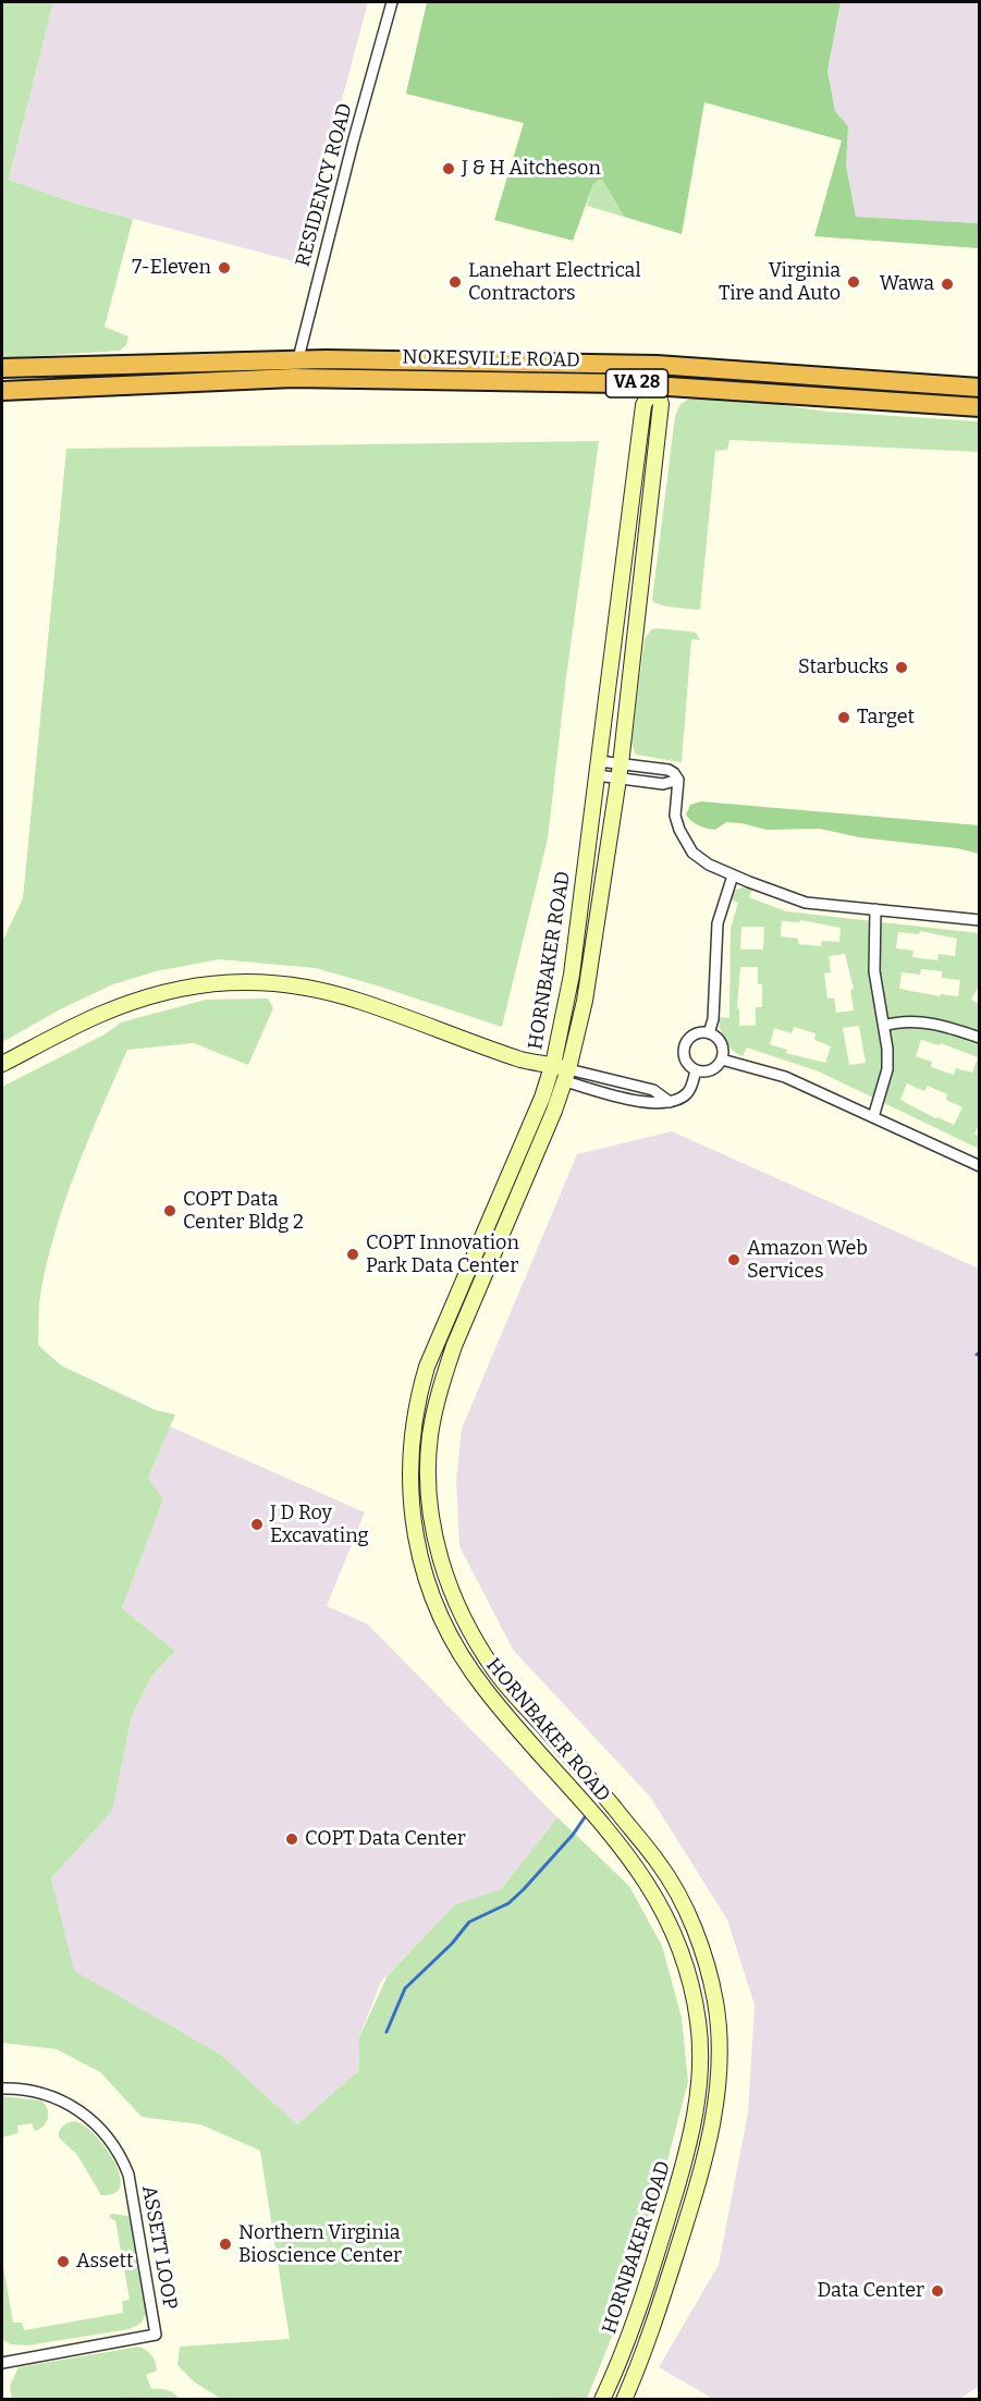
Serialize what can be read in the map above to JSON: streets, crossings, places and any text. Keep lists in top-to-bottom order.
{
  "streets": {
    "highway": ["NOKESVILLE ROAD", "VA 28"],
    "main road": ["HORNBAKER ROAD"],
    "street": ["RESIDENCY ROAD", "ASSETT LOOP"]
  },
  "crossings": [
    ["RESIDENCY ROAD", "NOKESVILLE ROAD"],
    ["NOKESVILLE ROAD", "HORNBAKER ROAD"]
  ],
  "places": [
    "J & H Aitcheson",
    "7-Eleven",
    "Lanehart Electrical Contractors",
    "Virginia Tire and Auto",
    "Wawa",
    "Starbucks",
    "Target",
    "COPT Data Center Bldg 2",
    "COPT Innovation Park Data Center",
    "Amazon Web Services",
    "J D Roy Excavating",
    "COPT Data Center",
    "Northern Virginia Bioscience Center",
    "Assett",
    "Data Center"
  ]
}
